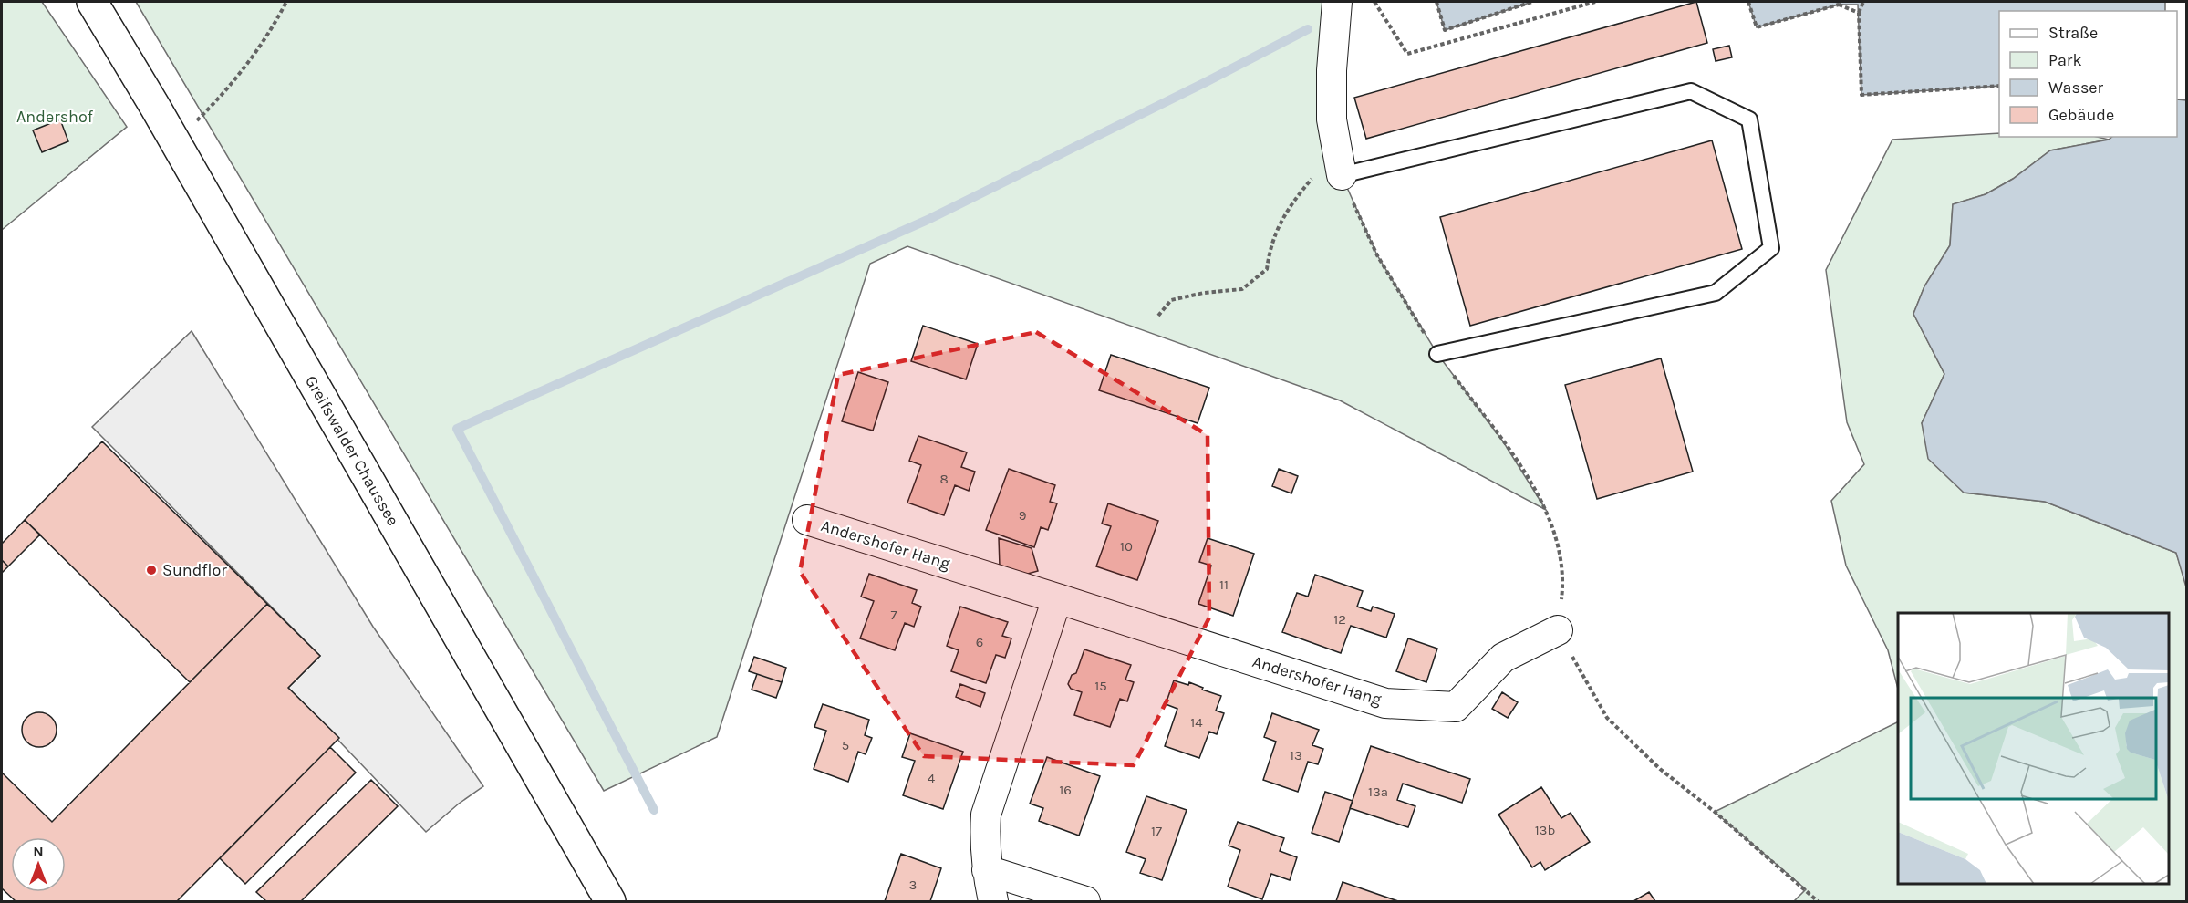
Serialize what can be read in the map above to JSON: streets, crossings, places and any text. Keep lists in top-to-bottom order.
{
  "streets": {
    "main road": ["Greifswalder Chaussee"],
    "street": ["Andershofer Hang"]
  },
  "parks": ["Andershof"],
  "places": ["Sundflor"],
  "house_numbers": [
    "8",
    "9",
    "10",
    "11",
    "7",
    "12",
    "6",
    "15",
    "14",
    "5",
    "13",
    "4",
    "16",
    "13a",
    "13b",
    "17",
    "3"
  ],
  "legend": [
    "Straße",
    "Park",
    "Wasser",
    "Gebäude"
  ],
  "north": "top"
}
